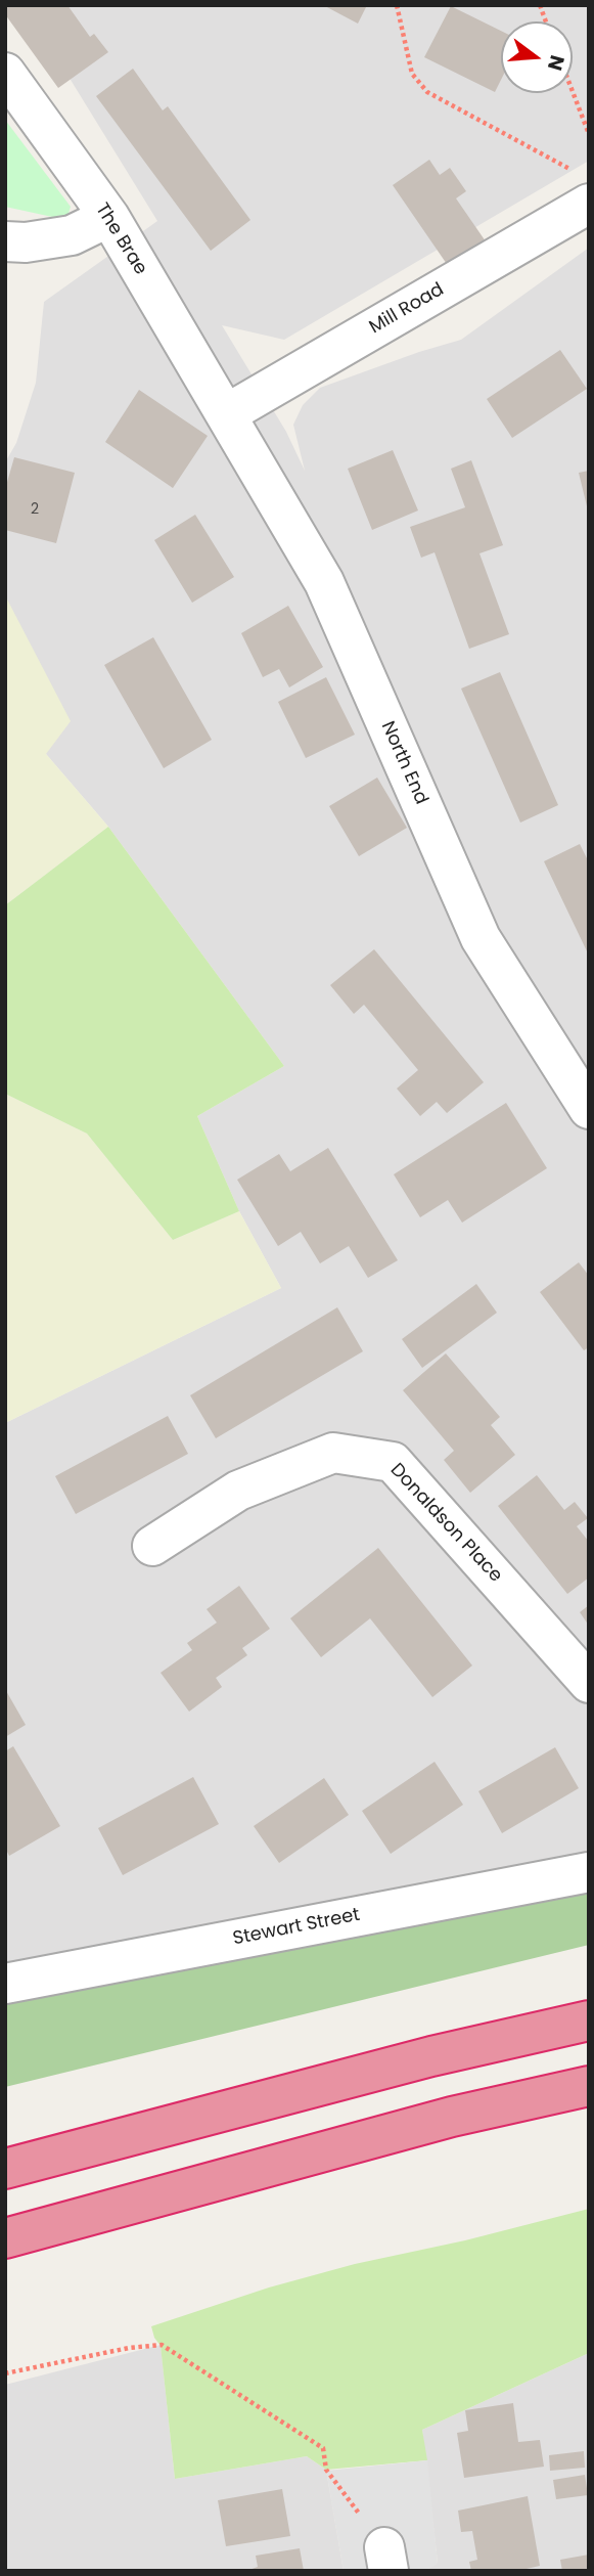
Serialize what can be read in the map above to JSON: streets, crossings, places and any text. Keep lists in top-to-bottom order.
{
  "streets": {
    "street": [
      "The Brae",
      "Mill Road",
      "North End",
      "Donaldson Place",
      "Stewart Street"
    ]
  },
  "crossings": [
    ["The Brae", "Mill Road"],
    ["The Brae", "North End"],
    ["Mill Road", "North End"]
  ],
  "house_numbers": ["2"],
  "north": "right"
}
